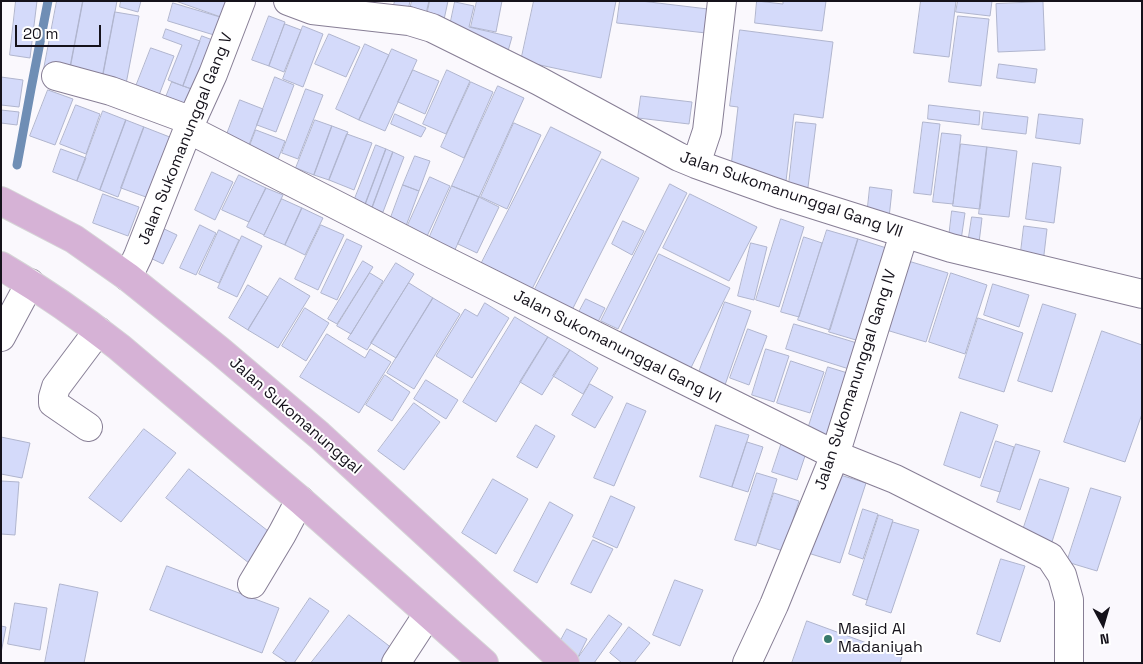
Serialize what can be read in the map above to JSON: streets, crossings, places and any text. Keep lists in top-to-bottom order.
{
  "streets": {
    "main road": ["Jalan Sukomanunggal"],
    "street": [
      "Jalan Sukomanunggal Gang V",
      "Jalan Sukomanunggal Gang VII",
      "Jalan Sukomanunggal Gang VI",
      "Jalan Sukomanunggal Gang IV"
    ]
  },
  "crossings": [
    ["Jalan Sukomanunggal Gang V", "Jalan Sukomanunggal Gang VI"],
    ["Jalan Sukomanunggal Gang V", "Jalan Sukomanunggal"],
    ["Jalan Sukomanunggal Gang VII", "Jalan Sukomanunggal Gang IV"],
    ["Jalan Sukomanunggal Gang VI", "Jalan Sukomanunggal Gang IV"]
  ],
  "places": ["Masjid Al Madaniyah"],
  "scale_bar": "20 m",
  "north": "bottom"
}
